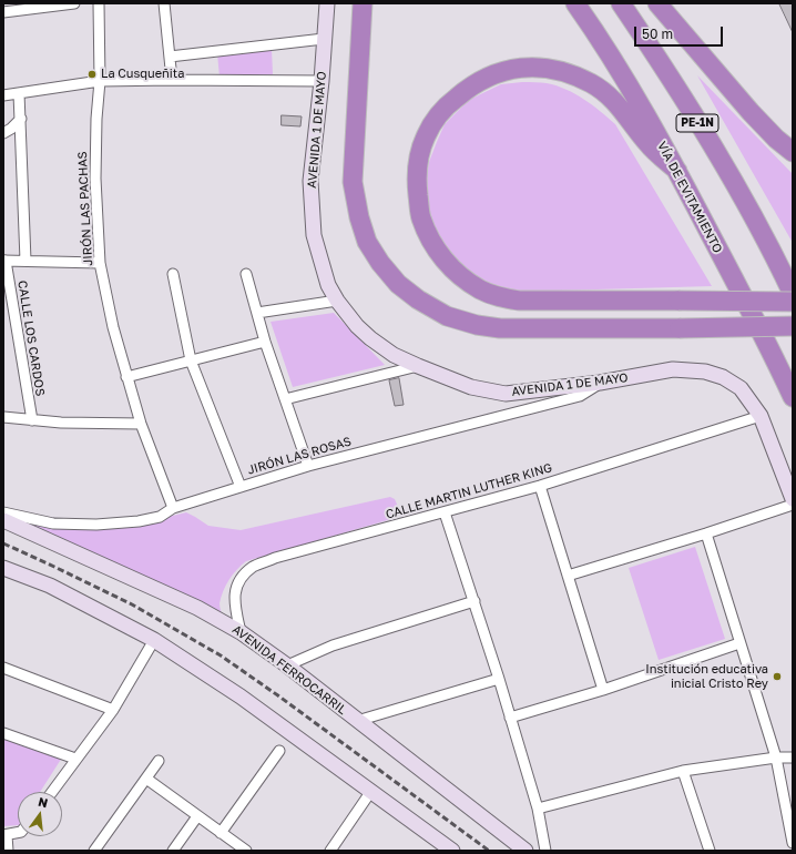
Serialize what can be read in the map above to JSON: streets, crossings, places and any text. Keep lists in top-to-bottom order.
{
  "streets": {
    "highway": ["PE-1N", "VÍA DE EVITAMIENTO"],
    "main road": ["AVENIDA 1 DE MAYO", "AVENIDA FERROCARRIL"],
    "street": [
      "JIRÓN LAS PACHAS",
      "CALLE LOS CARDOS",
      "JIRÓN LAS ROSAS",
      "CALLE MARTIN LUTHER KING"
    ]
  },
  "crossings": [
    ["AVENIDA 1 DE MAYO", "JIRÓN LAS ROSAS"],
    ["AVENIDA 1 DE MAYO", "CALLE MARTIN LUTHER KING"],
    ["JIRÓN LAS PACHAS", "JIRÓN LAS ROSAS"],
    ["CALLE MARTIN LUTHER KING", "AVENIDA FERROCARRIL"]
  ],
  "places": ["La Cusqueñita", "Institución educativa inicial Cristo Rey"],
  "scale_bar": "50 m",
  "north": "top"
}
